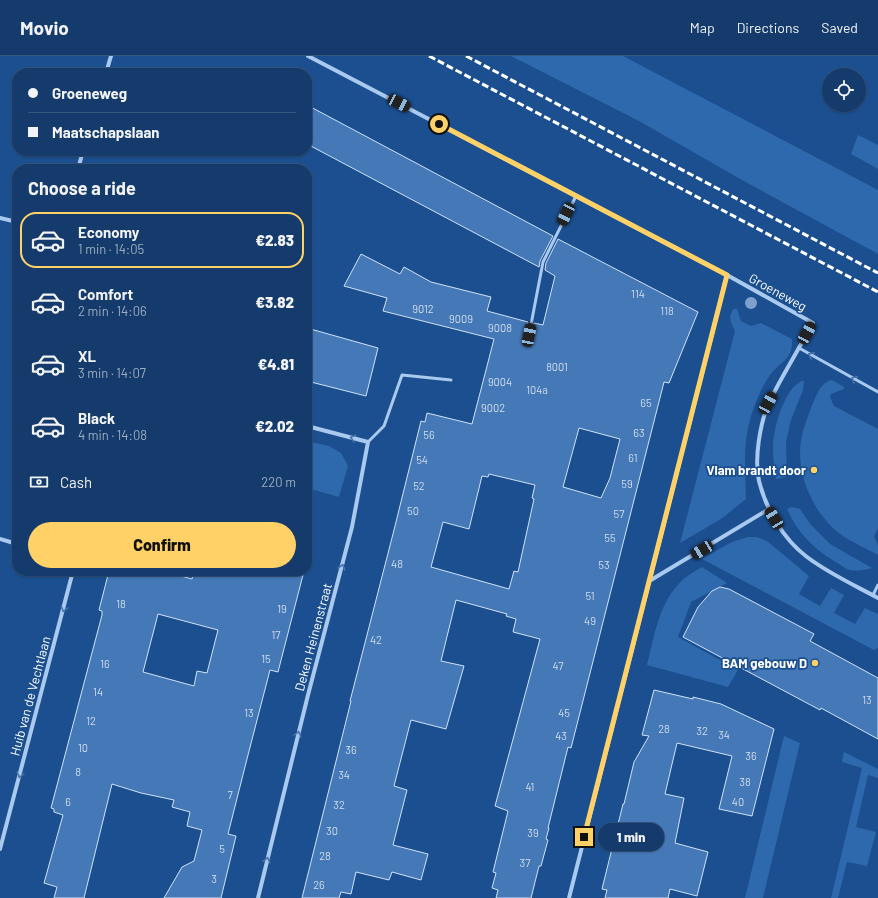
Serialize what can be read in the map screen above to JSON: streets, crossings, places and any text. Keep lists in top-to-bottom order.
{
  "streets": {
    "street": ["Groeneweg", "Deken Heinenstraat", "Huib van de Vechtlaan"]
  },
  "one_way": ["Deken Heinenstraat", "Huib van de Vechtlaan"],
  "places": ["Vlam brandt door", "BAM gebouw D"],
  "house_numbers": [
    "114",
    "9012",
    "118",
    "9009",
    "9008",
    "8001",
    "9004",
    "104a",
    "65",
    "9002",
    "63",
    "56",
    "61",
    "54",
    "59",
    "52",
    "50",
    "57",
    "55",
    "48",
    "53",
    "51",
    "18",
    "19",
    "49",
    "17",
    "42",
    "15",
    "16",
    "47",
    "14",
    "13",
    "13",
    "45",
    "12",
    "28",
    "32",
    "34",
    "43",
    "10",
    "36",
    "36",
    "8",
    "34",
    "38",
    "41",
    "7",
    "6",
    "40",
    "32",
    "30",
    "39",
    "5",
    "28",
    "37",
    "3",
    "26"
  ],
  "page": {
    "header": "Movio",
    "nav": ["Map", "Directions", "Saved"],
    "banner": ["Groeneweg", "Maatschapslaan"],
    "heading": "Choose a ride",
    "list": [
      {
        "name": "Economy",
        "note": "1 min · 14:05",
        "value": "€2.83"
      },
      {
        "name": "Comfort",
        "note": "2 min · 14:06",
        "value": "€3.82"
      },
      {
        "name": "XL",
        "note": "3 min · 14:07",
        "value": "€4.81"
      },
      {
        "name": "Black",
        "note": "4 min · 14:08",
        "value": "€2.02"
      }
    ],
    "pay": ["Cash", "220 m"],
    "buttons": "Confirm",
    "bubble": "1 min"
  }
}
